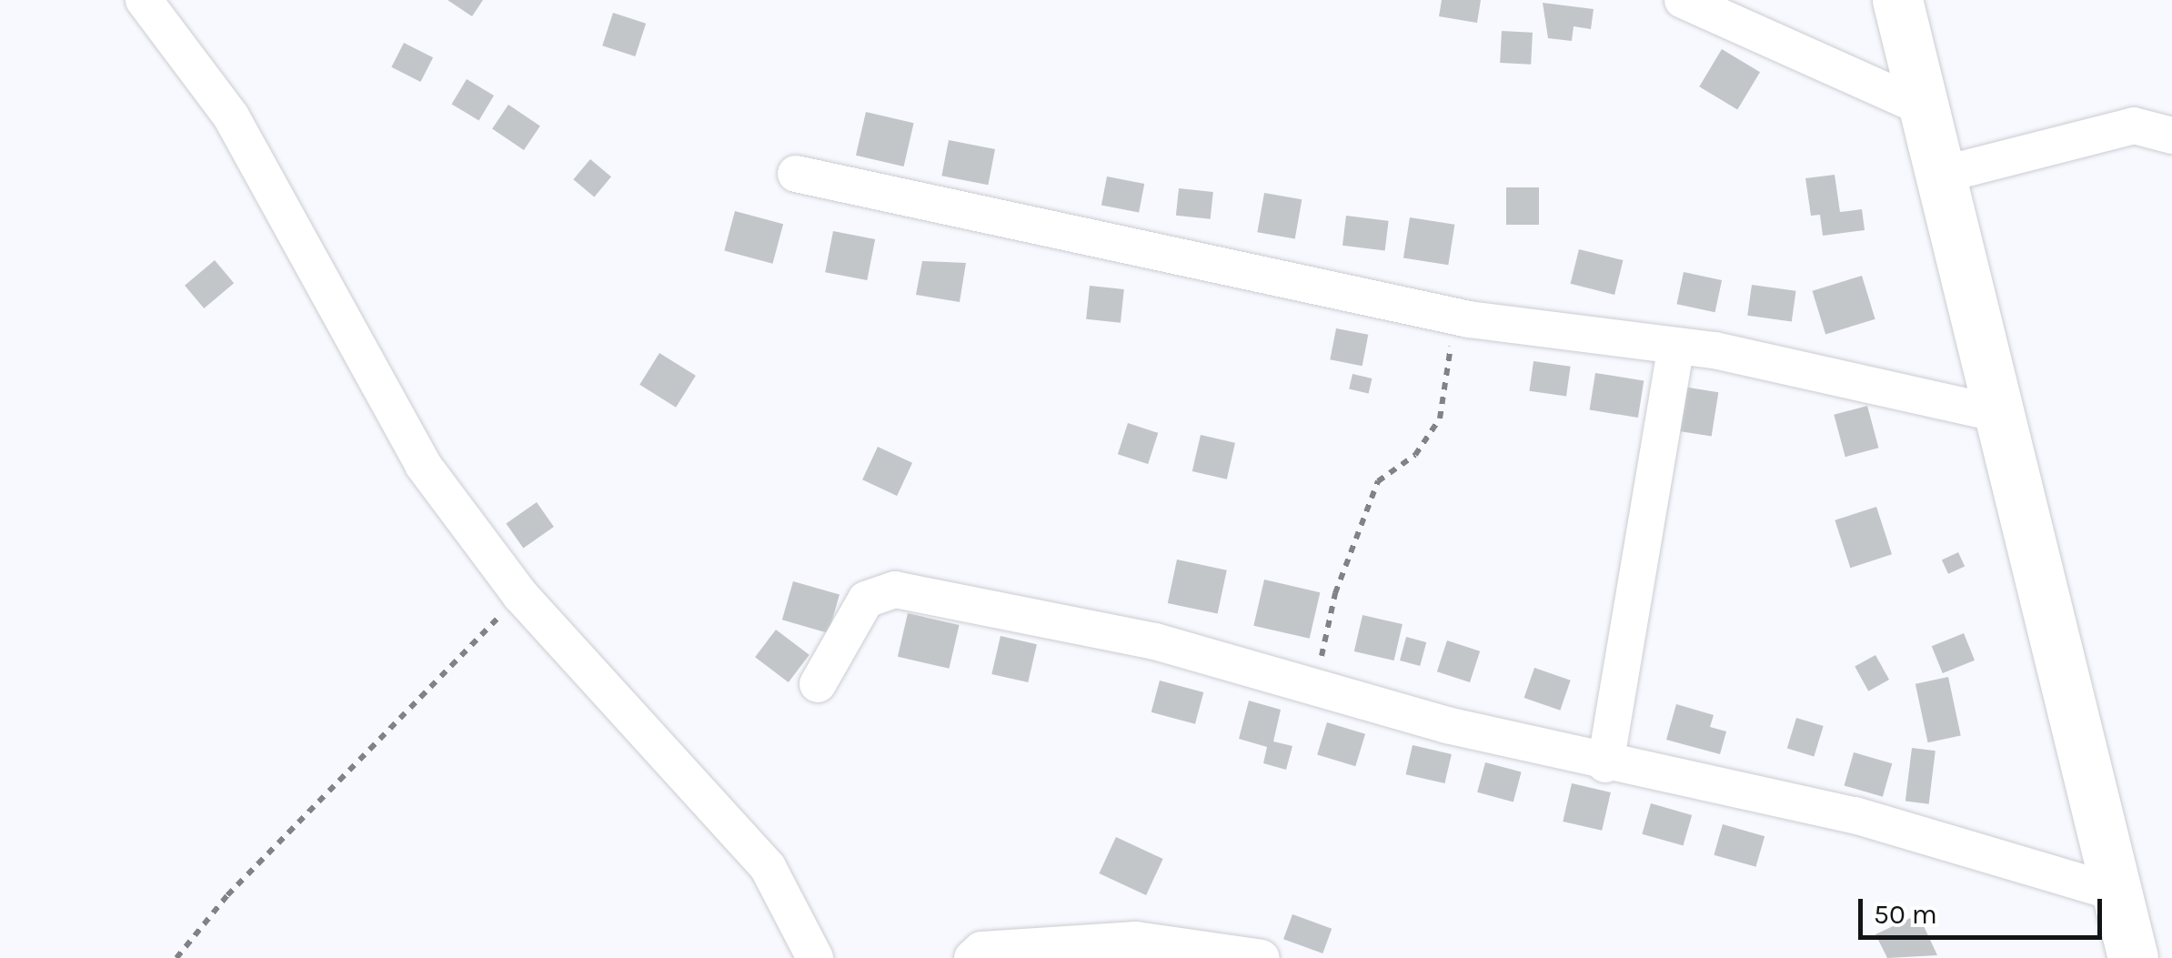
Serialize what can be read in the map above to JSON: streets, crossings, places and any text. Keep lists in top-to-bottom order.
{
  "scale_bar": "50 m"
}
